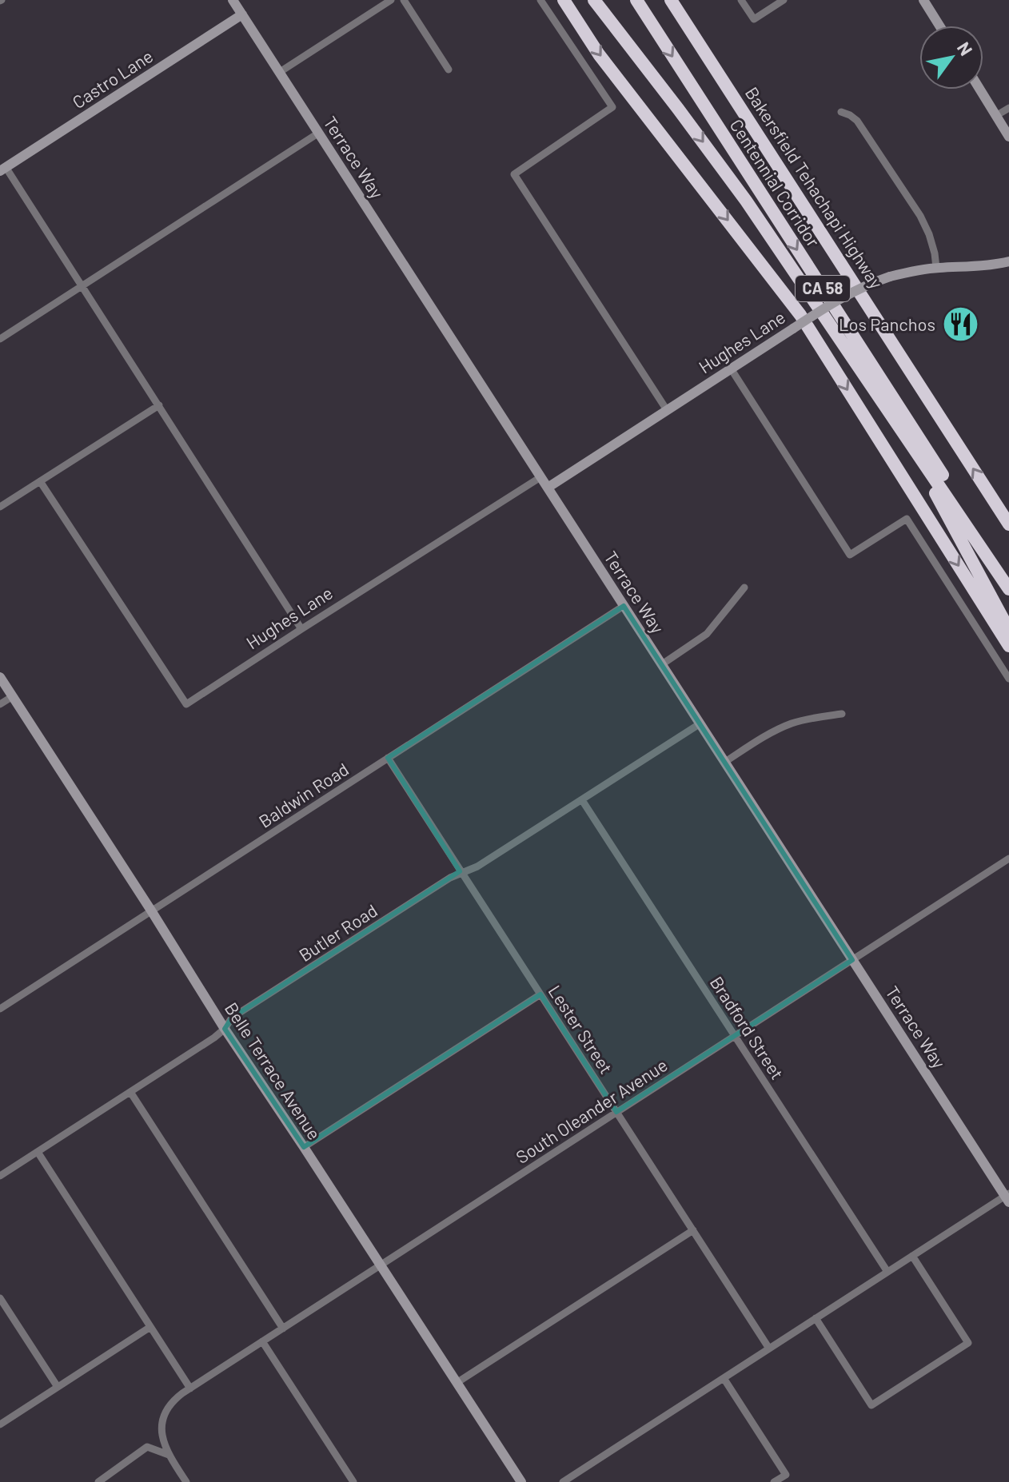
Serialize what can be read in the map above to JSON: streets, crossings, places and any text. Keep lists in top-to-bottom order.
{
  "streets": {
    "highway": ["Centennial Corridor", "Bakersfield Tehachapi Highway", "CA 58"],
    "street": [
      "Castro Lane",
      "Terrace Way",
      "Hughes Lane",
      "Baldwin Road",
      "Butler Road",
      "Bradford Street",
      "Lester Street",
      "Belle Terrace Avenue",
      "South Oleander Avenue"
    ]
  },
  "crossings": [
    ["Castro Lane", "Terrace Way"],
    ["Terrace Way", "Hughes Lane"],
    ["Terrace Way", "Baldwin Road"],
    ["Terrace Way", "Butler Road"],
    ["Terrace Way", "South Oleander Avenue"],
    ["Baldwin Road", "Lester Street"],
    ["Baldwin Road", "Belle Terrace Avenue"],
    ["Butler Road", "Bradford Street"],
    ["Butler Road", "Lester Street"],
    ["Butler Road", "Belle Terrace Avenue"],
    ["Bradford Street", "South Oleander Avenue"],
    ["Lester Street", "South Oleander Avenue"],
    ["Belle Terrace Avenue", "South Oleander Avenue"]
  ],
  "places": {
    "restaurant": ["Los Panchos"]
  },
  "north": "top right"
}
